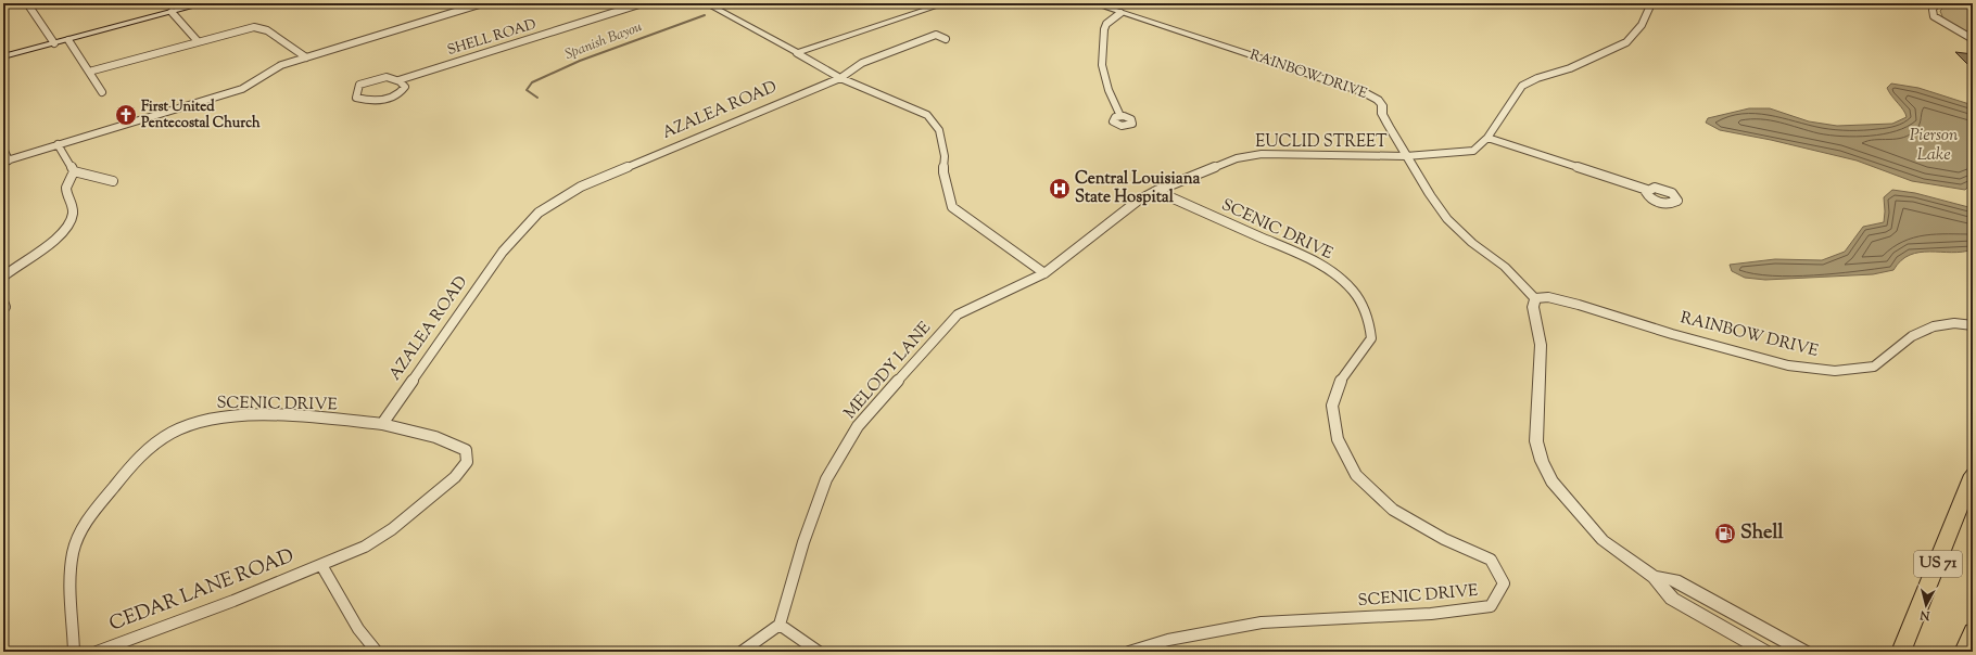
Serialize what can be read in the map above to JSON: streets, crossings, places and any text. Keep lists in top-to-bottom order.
{
  "streets": {
    "highway": ["US 71"],
    "street": [
      "SHELL ROAD",
      "RAINBOW DRIVE",
      "AZALEA ROAD",
      "EUCLID STREET",
      "SCENIC DRIVE",
      "MELODY LANE",
      "CEDAR LANE ROAD"
    ]
  },
  "crossings": [
    ["RAINBOW DRIVE", "EUCLID STREET"],
    ["AZALEA ROAD", "SCENIC DRIVE"],
    ["EUCLID STREET", "SCENIC DRIVE"],
    ["EUCLID STREET", "MELODY LANE"],
    ["SCENIC DRIVE", "MELODY LANE"]
  ],
  "water": ["Spanish Bayou", "Pierson Lake"],
  "places": {
    "church": ["First United Pentecostal Church"],
    "hospital": ["Central Louisiana State Hospital"],
    "fuel station": ["Shell"]
  },
  "north": "bottom"
}
